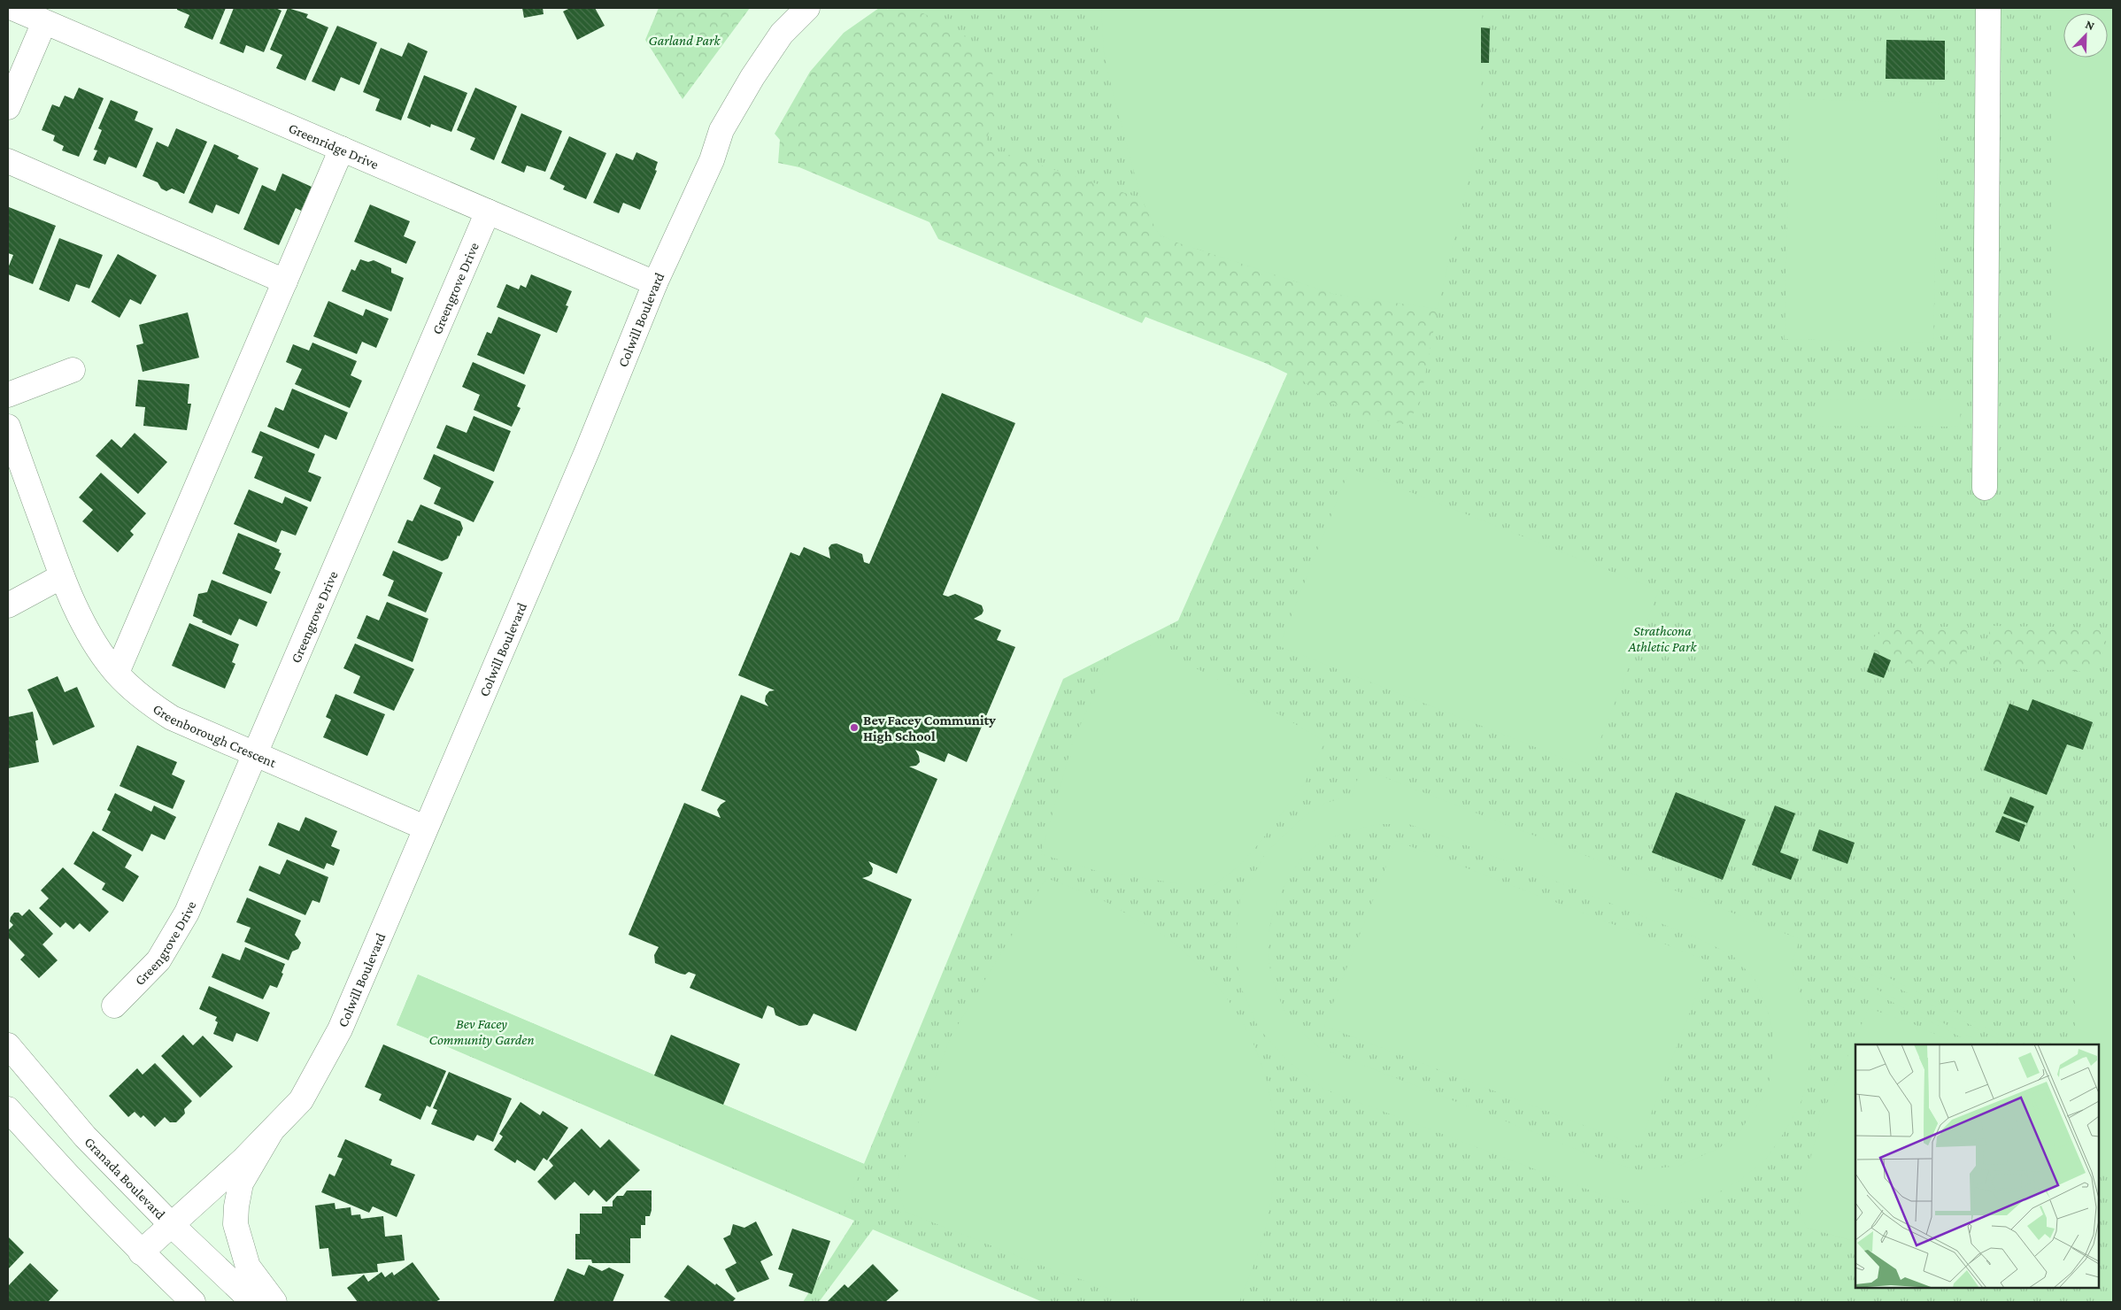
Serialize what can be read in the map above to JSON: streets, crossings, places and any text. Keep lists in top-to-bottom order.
{
  "streets": {
    "street": [
      "Greenridge Drive",
      "Greengrove Drive",
      "Colwill Boulevard",
      "Greenborough Crescent",
      "Granada Boulevard"
    ]
  },
  "crossings": [
    ["Greenridge Drive", "Greengrove Drive"],
    ["Greenridge Drive", "Colwill Boulevard"],
    ["Greengrove Drive", "Greenborough Crescent"],
    ["Colwill Boulevard", "Greenborough Crescent"],
    ["Colwill Boulevard", "Granada Boulevard"]
  ],
  "parks": ["Garland Park", "Strathcona Athletic Park", "Bev Facey Community Garden"],
  "places": ["Bev Facey Community High School"],
  "north": "top right"
}
